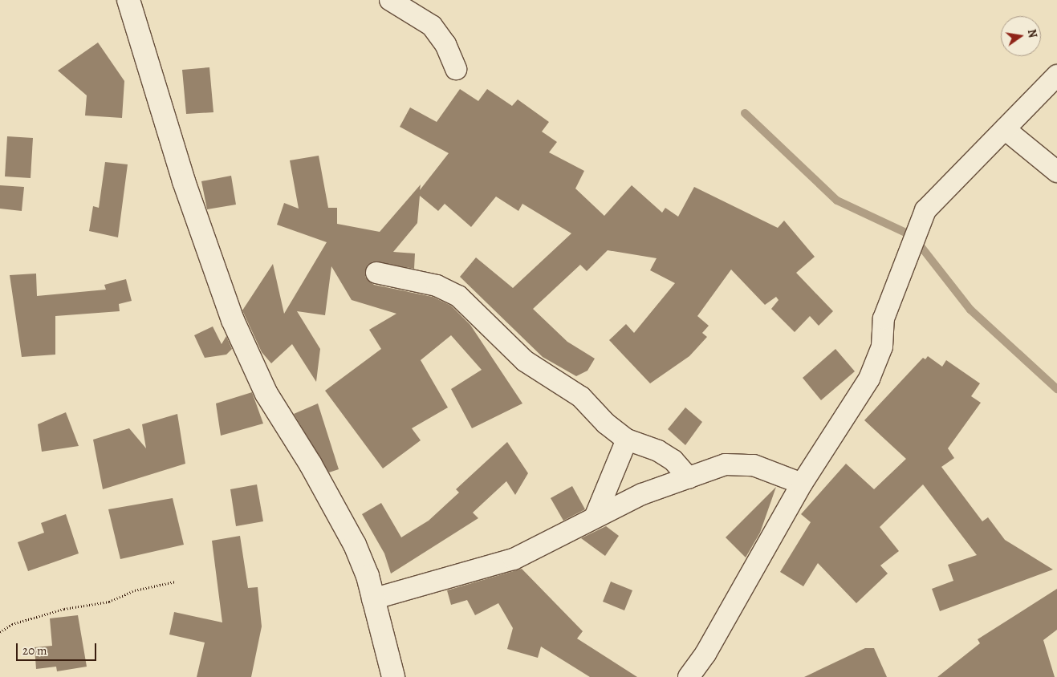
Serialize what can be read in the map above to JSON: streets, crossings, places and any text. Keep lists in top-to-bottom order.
{
  "scale_bar": "20 m",
  "north": "right"
}
